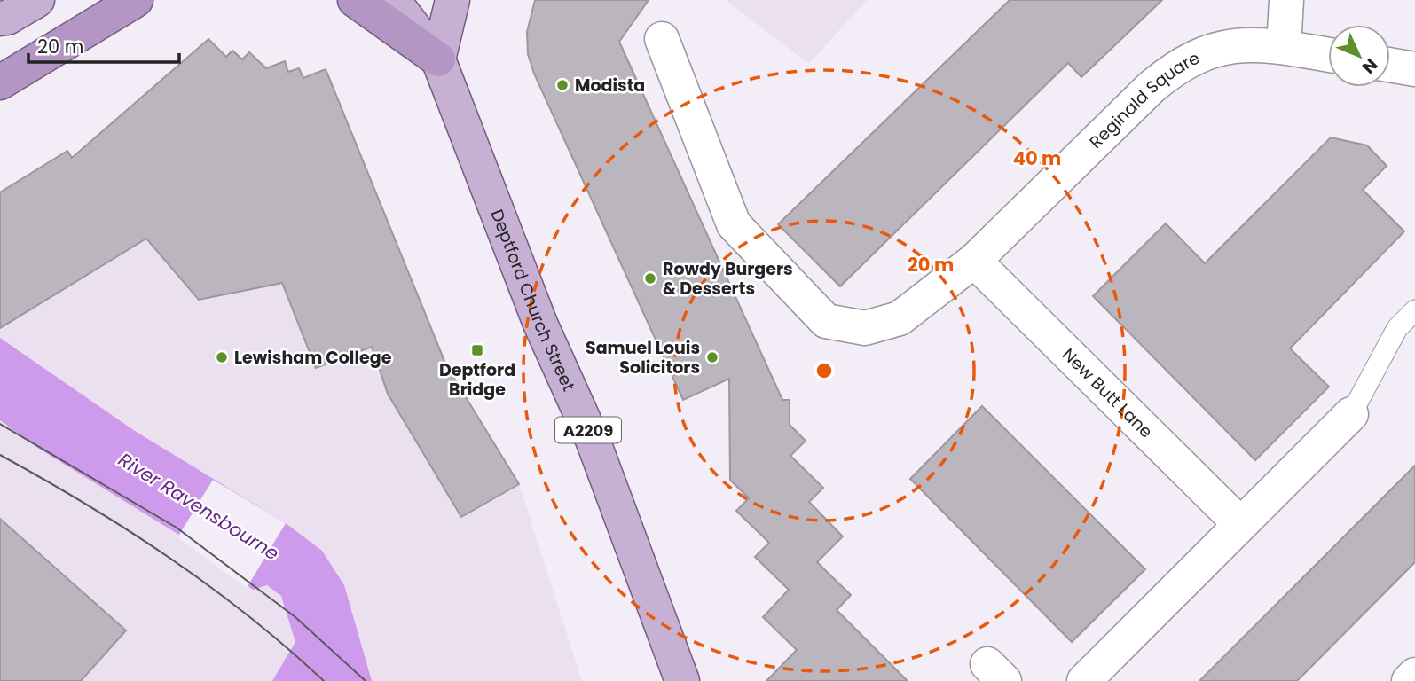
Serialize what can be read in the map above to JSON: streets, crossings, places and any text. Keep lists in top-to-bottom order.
{
  "streets": {
    "main road": ["Deptford Church Street", "A2209"],
    "street": ["Reginald Square", "New Butt Lane"]
  },
  "crossings": [
    ["Reginald Square", "New Butt Lane"]
  ],
  "water": ["River Ravensbourne"],
  "places": {
    "other": [
      "Modista",
      "Rowdy Burgers & Desserts",
      "Lewisham College",
      "Samuel Louis Solicitors"
    ],
    "transit": ["Deptford Bridge"]
  },
  "scale_bar": "20 m",
  "north": "bottom right",
  "rings": ["40 m", "20 m"]
}
